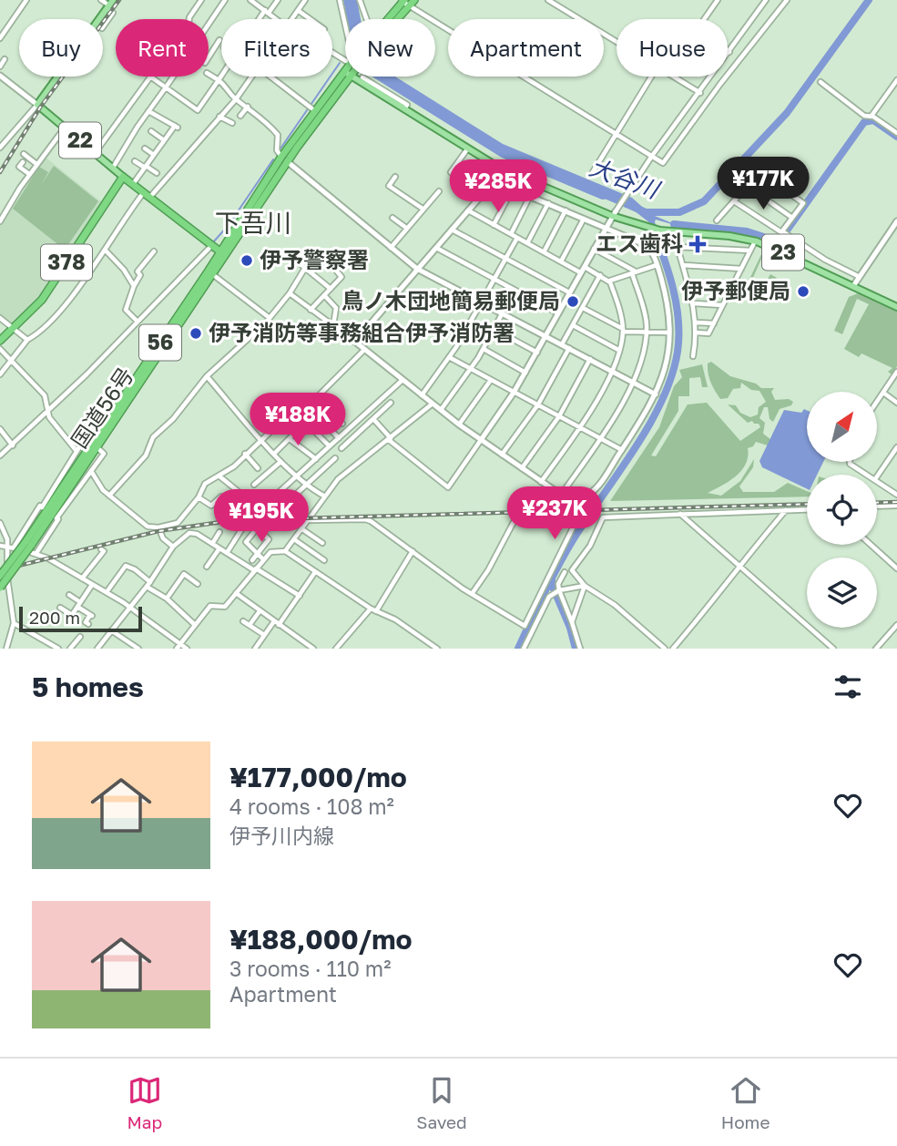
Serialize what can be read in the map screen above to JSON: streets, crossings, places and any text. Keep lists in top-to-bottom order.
{
  "streets": {
    "highway": ["378", "56", "国道56号"],
    "main road": ["22", "23"]
  },
  "crossings": [
    ["22", "378"]
  ],
  "districts": ["下吾川"],
  "water": ["大谷川"],
  "places": {
    "health": ["エス歯科"],
    "other": [
      "伊予警察署",
      "伊予郵便局",
      "鳥ノ木団地簡易郵便局",
      "伊予消防等事務組合伊予消防署"
    ]
  },
  "scale_bar": "200 m",
  "north": "top right",
  "page": {
    "chip": [
      "Buy",
      "Rent",
      "Filters",
      "New",
      "Apartment",
      "House"
    ],
    "price": [
      "¥177K",
      "¥285K",
      "¥188K",
      "¥237K",
      "¥195K"
    ],
    "scale": "200 m",
    "heading": "5 homes",
    "list": [
      {
        "name": "¥177,000/mo",
        "note": "4 rooms · 108 m² · 伊予川内線"
      },
      {
        "name": "¥188,000/mo",
        "note": "3 rooms · 110 m² · Apartment"
      }
    ],
    "tabs": ["Map", "Saved", "Home"]
  }
}
